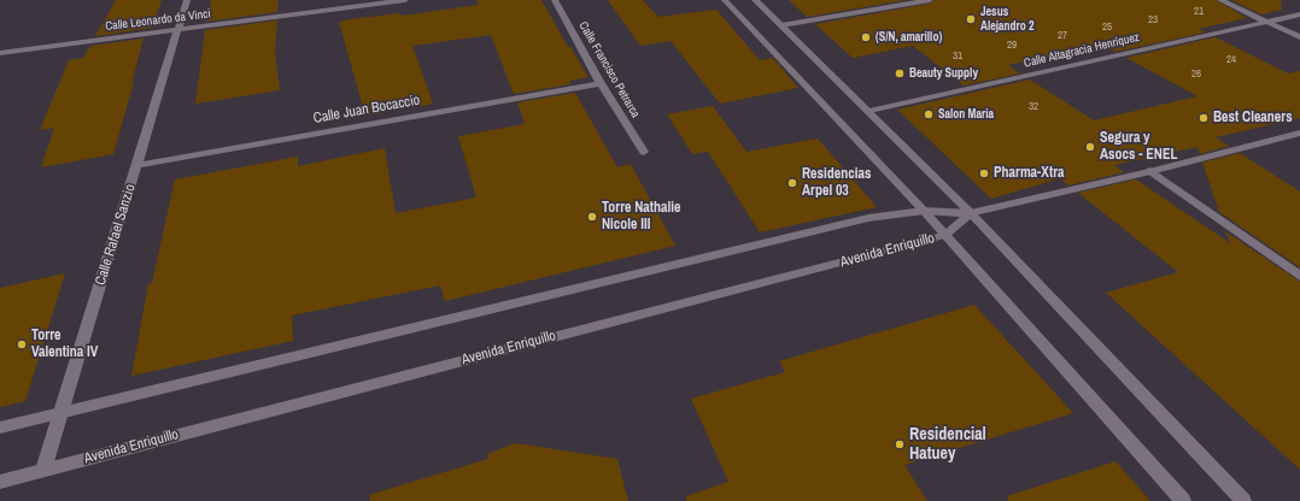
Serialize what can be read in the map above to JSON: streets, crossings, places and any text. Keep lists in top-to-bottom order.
{
  "streets": {
    "street": [
      "Calle Leonardo da Vinci",
      "Calle Altagracia Henríquez",
      "Calle Francisco Petrarca",
      "Calle Juan Bocaccio",
      "Calle Rafael Sanzio",
      "Avenida Enriquillo"
    ]
  },
  "crossings": [
    ["Calle Leonardo da Vinci", "Calle Rafael Sanzio"],
    ["Calle Francisco Petrarca", "Calle Juan Bocaccio"],
    ["Calle Juan Bocaccio", "Calle Rafael Sanzio"],
    ["Calle Rafael Sanzio", "Avenida Enriquillo"]
  ],
  "places": [
    "Jesus Alejandro 2",
    "(S/N, amarillo)",
    "Beauty Supply",
    "Salon Maria",
    "Best Cleaners",
    "Segura y Asocs - ENEL",
    "Pharma-Xtra",
    "Residencias Arpel 03",
    "Torre Nathalie Nicole III",
    "Torre Valentina IV",
    "Residencial Hatuey"
  ],
  "house_numbers": [
    "21",
    "23",
    "25",
    "27",
    "29",
    "31",
    "24",
    "26",
    "32"
  ]
}
